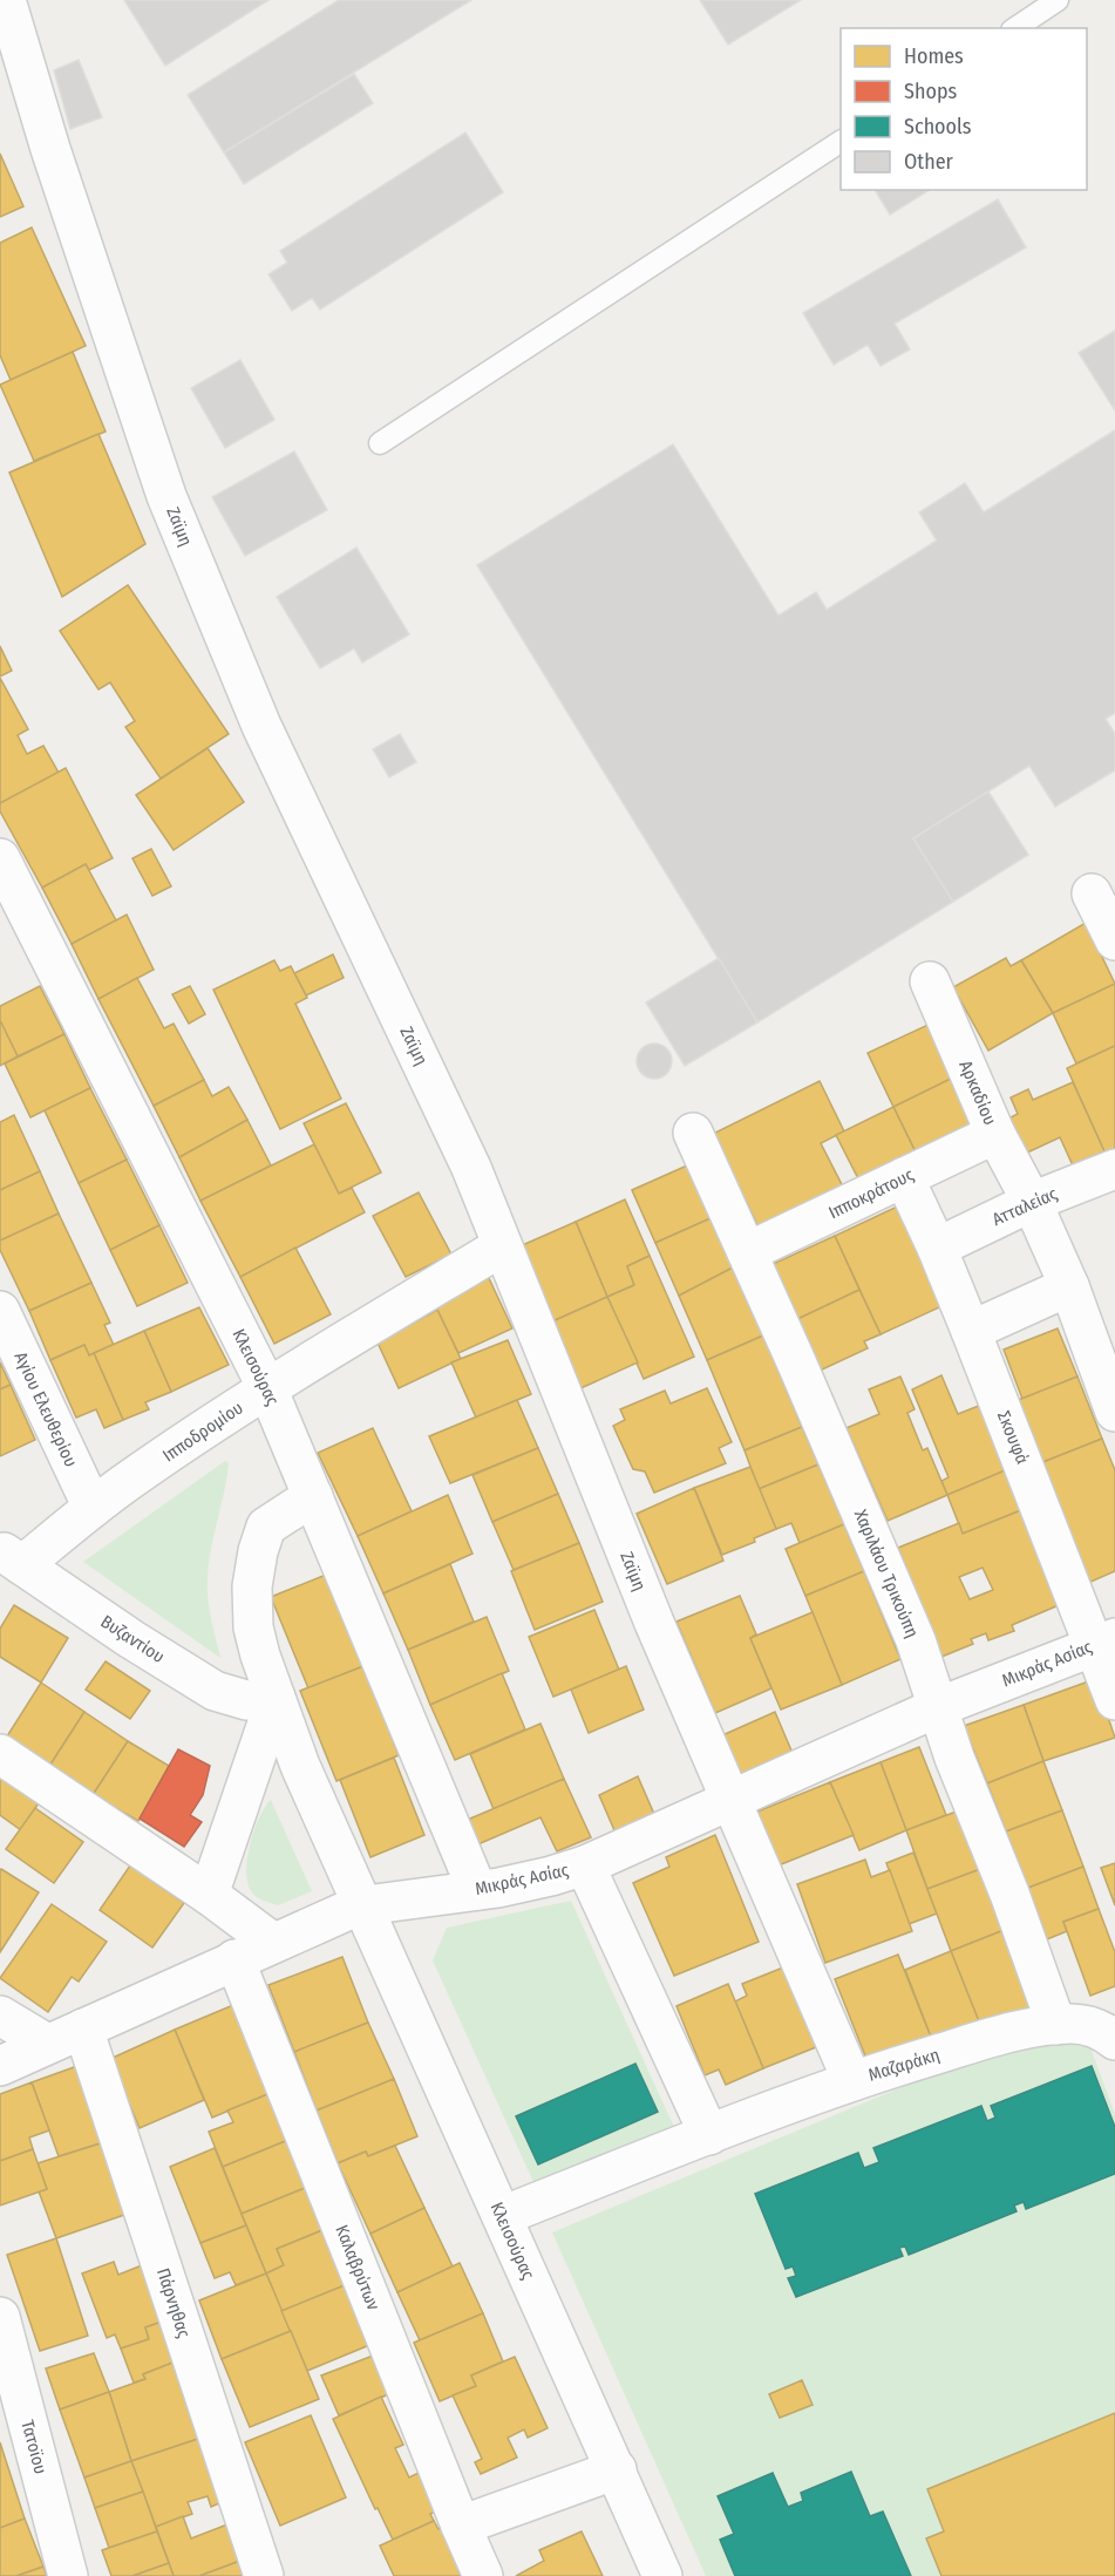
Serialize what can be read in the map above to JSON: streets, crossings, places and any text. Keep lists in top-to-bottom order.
{
  "streets": {
    "street": [
      "Ζαϊμη",
      "Αρκαδίου",
      "Ιπποκράτους",
      "Ατταλείας",
      "Κλεισούρας",
      "Αγίου Ελευθερίου",
      "Ιπποδρομίου",
      "Σκουφά",
      "Χαριλάου Τρικούπη",
      "Βυζαντίου",
      "Μικράς Ασίας",
      "Μαζαράκη",
      "Καλαβρύτων",
      "Πάρνηθας",
      "Τατοϊου"
    ]
  },
  "crossings": [
    ["Ζαϊμη", "Ιπποδρομίου"],
    ["Ζαϊμη", "Μικράς Ασίας"],
    ["Ζαϊμη", "Μαζαράκη"],
    ["Αρκαδίου", "Ιπποκράτους"],
    ["Αρκαδίου", "Ατταλείας"],
    ["Ιπποκράτους", "Σκουφά"],
    ["Ιπποκράτους", "Χαριλάου Τρικούπη"],
    ["Ατταλείας", "Σκουφά"],
    ["Κλεισούρας", "Ιπποδρομίου"],
    ["Κλεισούρας", "Μικράς Ασίας"],
    ["Κλεισούρας", "Μαζαράκη"],
    ["Αγίου Ελευθερίου", "Ιπποδρομίου"],
    ["Ιπποδρομίου", "Βυζαντίου"],
    ["Σκουφά", "Μικράς Ασίας"],
    ["Χαριλάου Τρικούπη", "Μικράς Ασίας"],
    ["Χαριλάου Τρικούπη", "Μαζαράκη"],
    ["Μικράς Ασίας", "Καλαβρύτων"],
    ["Μικράς Ασίας", "Πάρνηθας"]
  ],
  "legend": [
    "Homes",
    "Shops",
    "Schools",
    "Other"
  ]
}
